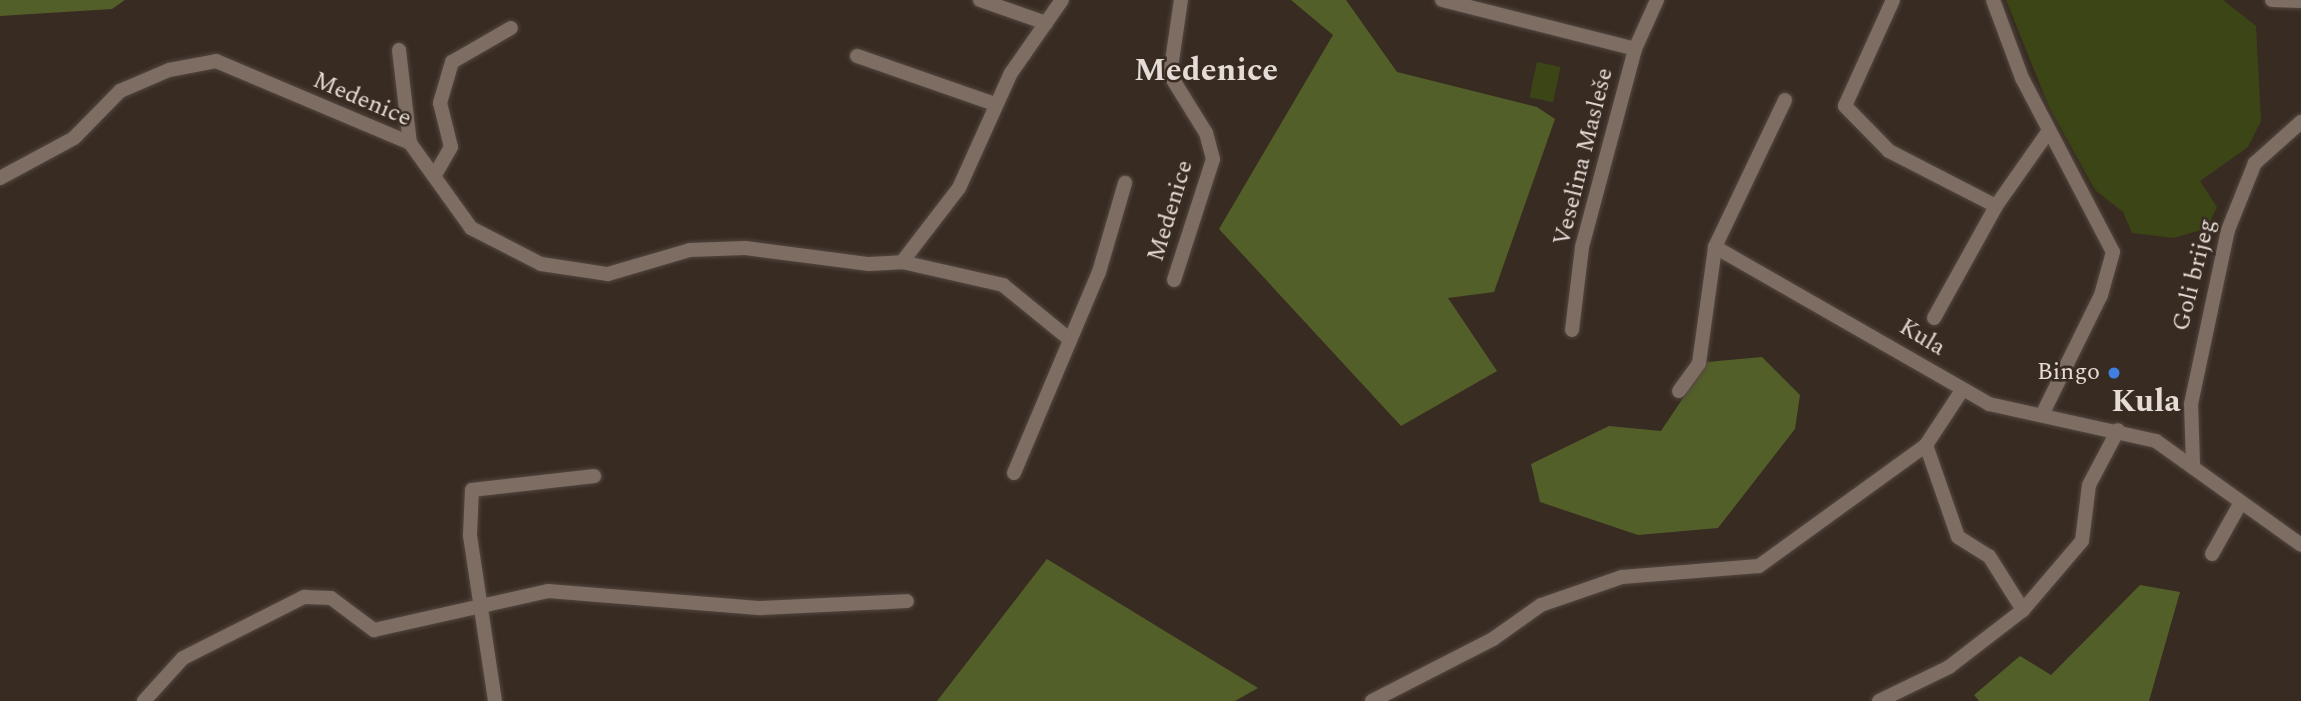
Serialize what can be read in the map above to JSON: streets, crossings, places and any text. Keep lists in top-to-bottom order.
{
  "streets": {
    "street": [
      "Medenice",
      "Veselina Masleše",
      "Goli brijeg",
      "Kula"
    ]
  },
  "crossings": [
    ["Goli brijeg", "Kula"]
  ],
  "districts": ["Medenice", "Kula"],
  "places": ["Bingo"]
}
